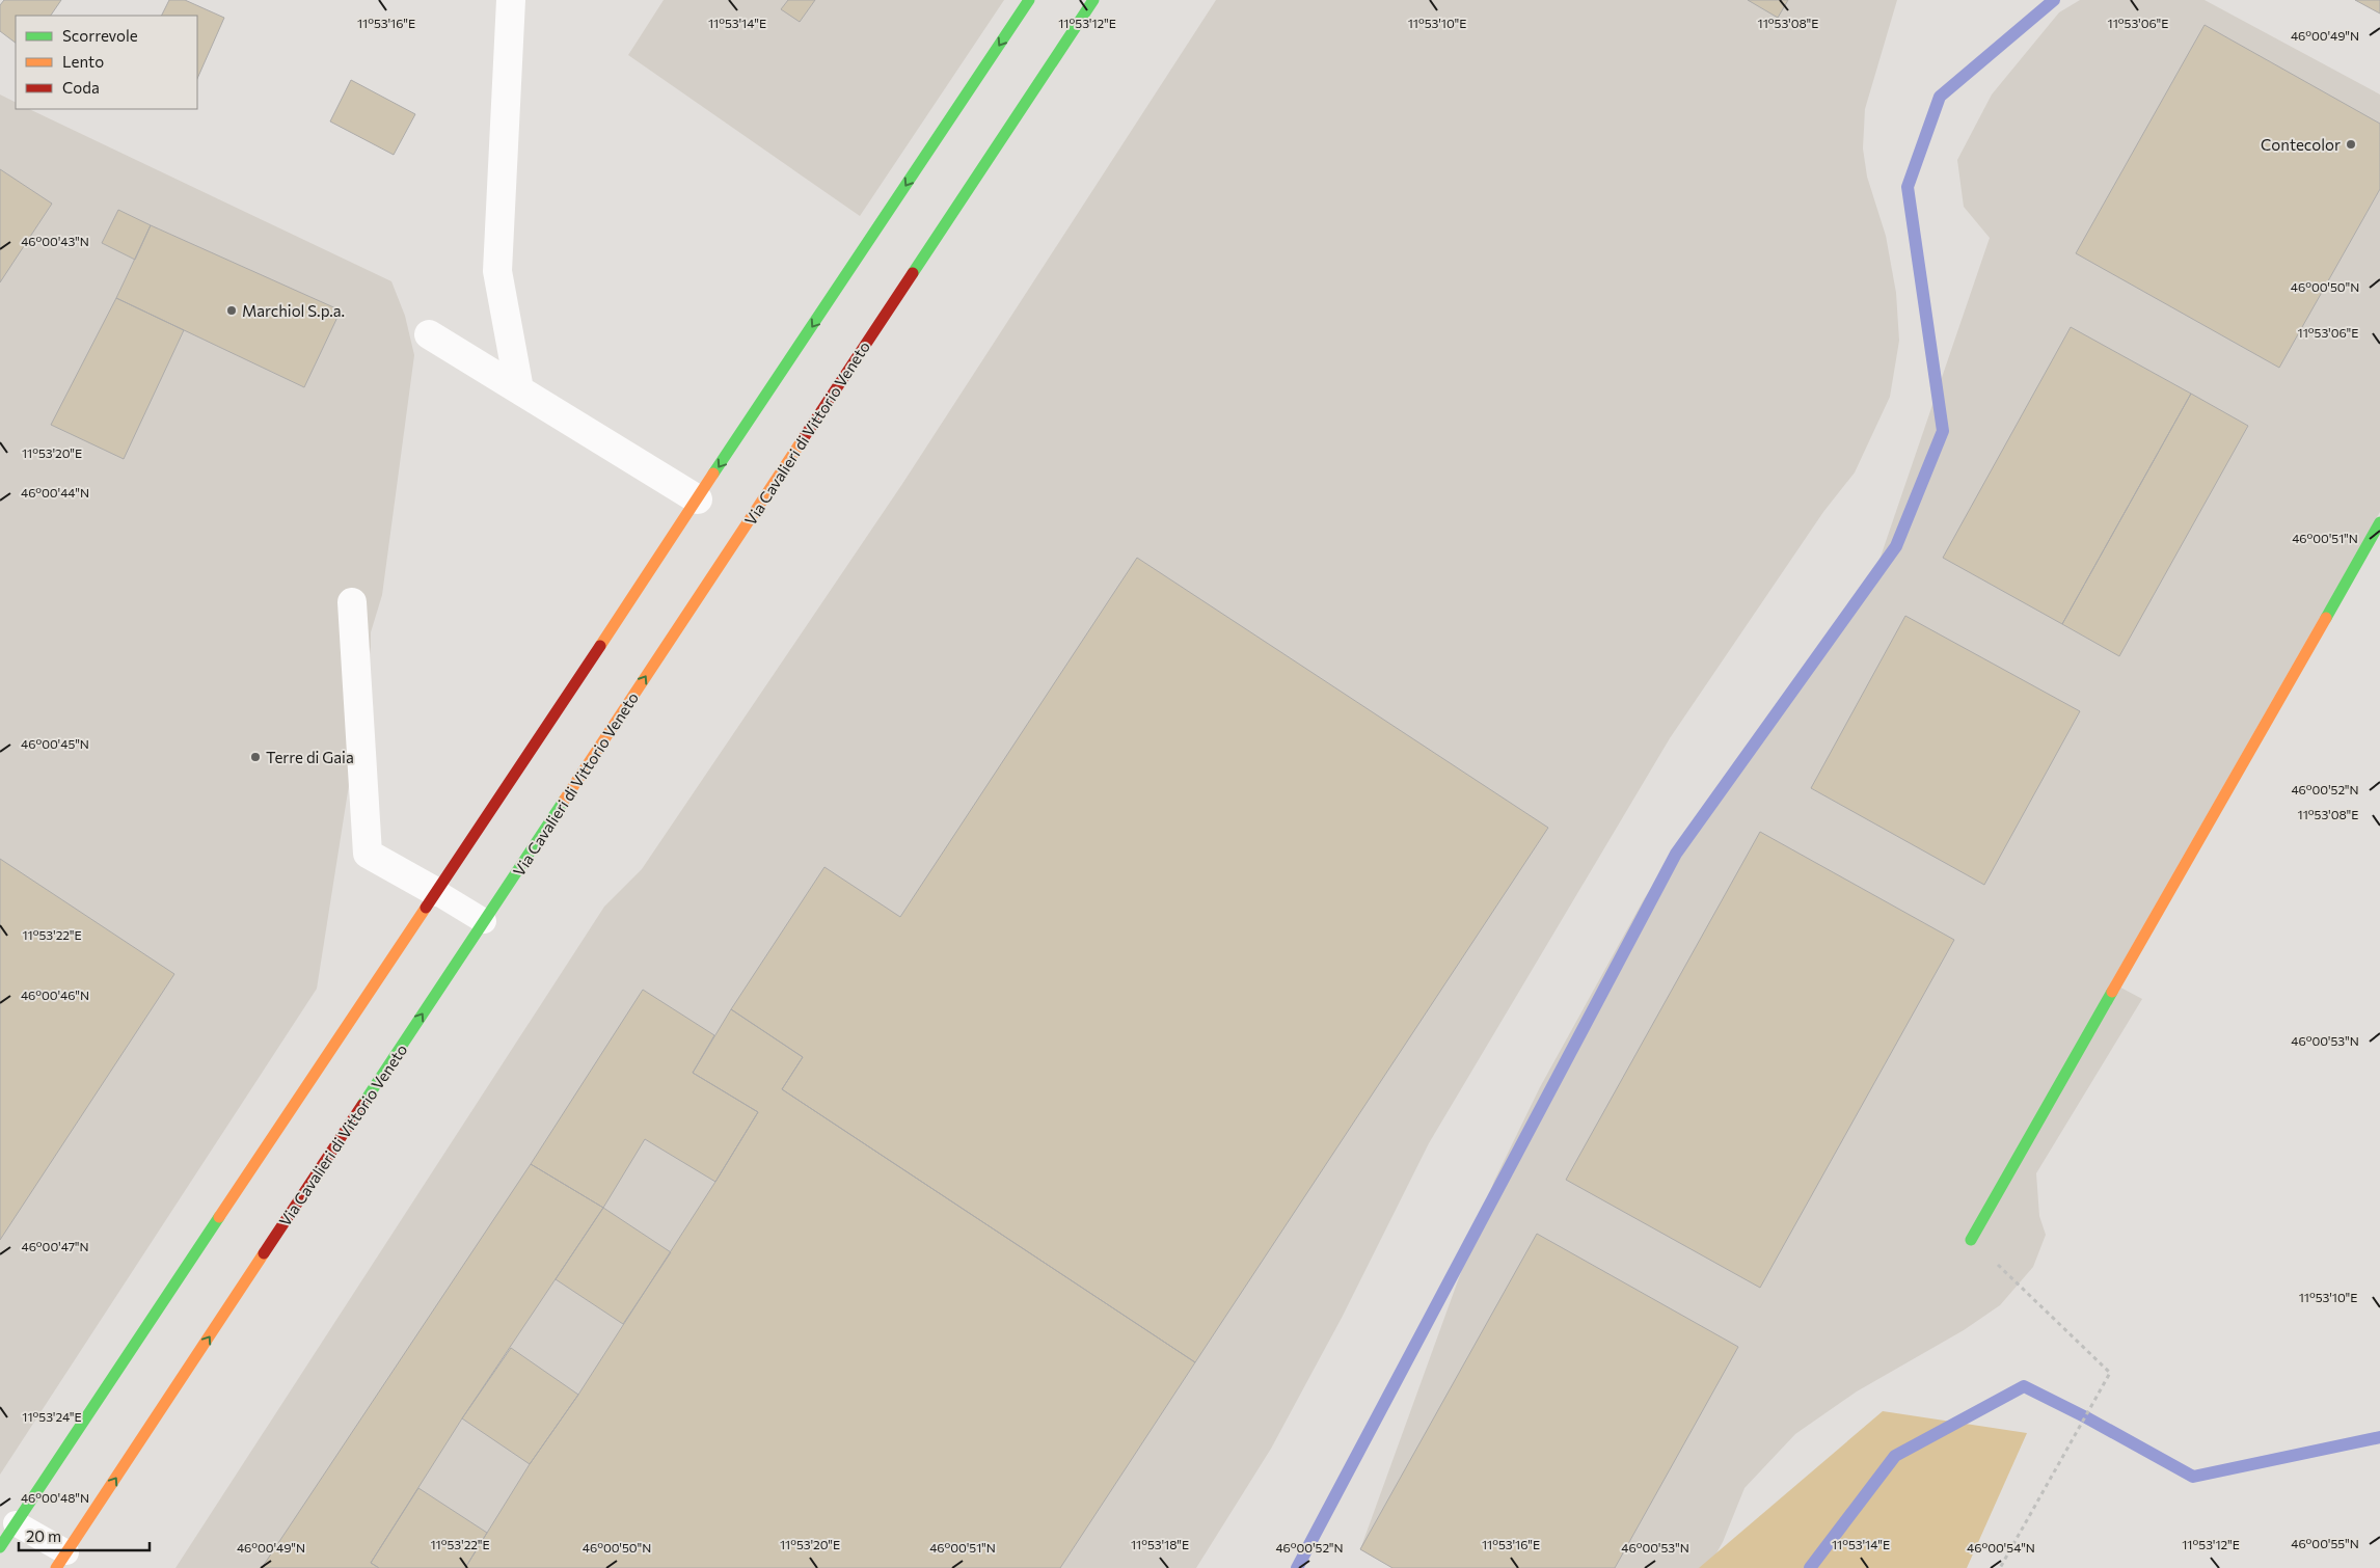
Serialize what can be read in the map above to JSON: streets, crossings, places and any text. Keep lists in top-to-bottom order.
{
  "streets": {
    "street": ["Via Cavalieri di Vittorio Veneto"]
  },
  "places": ["Contecolor", "Marchiol S.p.a.", "Terre di Gaia"],
  "legend": ["Scorrevole", "Lento", "Coda"],
  "scale_bar": "20 m",
  "coordinates": [
    "11°53'16\"E",
    "11°53'14\"E",
    "11°53'12\"E",
    "11°53'10\"E",
    "11°53'08\"E",
    "11°53'06\"E",
    "46°00'49\"N",
    "46°00'43\"N",
    "46°00'50\"N",
    "11°53'20\"E",
    "46°00'44\"N",
    "46°00'51\"N",
    "46°00'45\"N",
    "46°00'52\"N",
    "11°53'22\"E",
    "46°00'46\"N",
    "46°00'53\"N",
    "46°00'47\"N",
    "11°53'24\"E",
    "46°00'48\"N",
    "46°00'55\"N",
    "11°53'18\"E",
    "46°00'54\"N"
  ]
}
